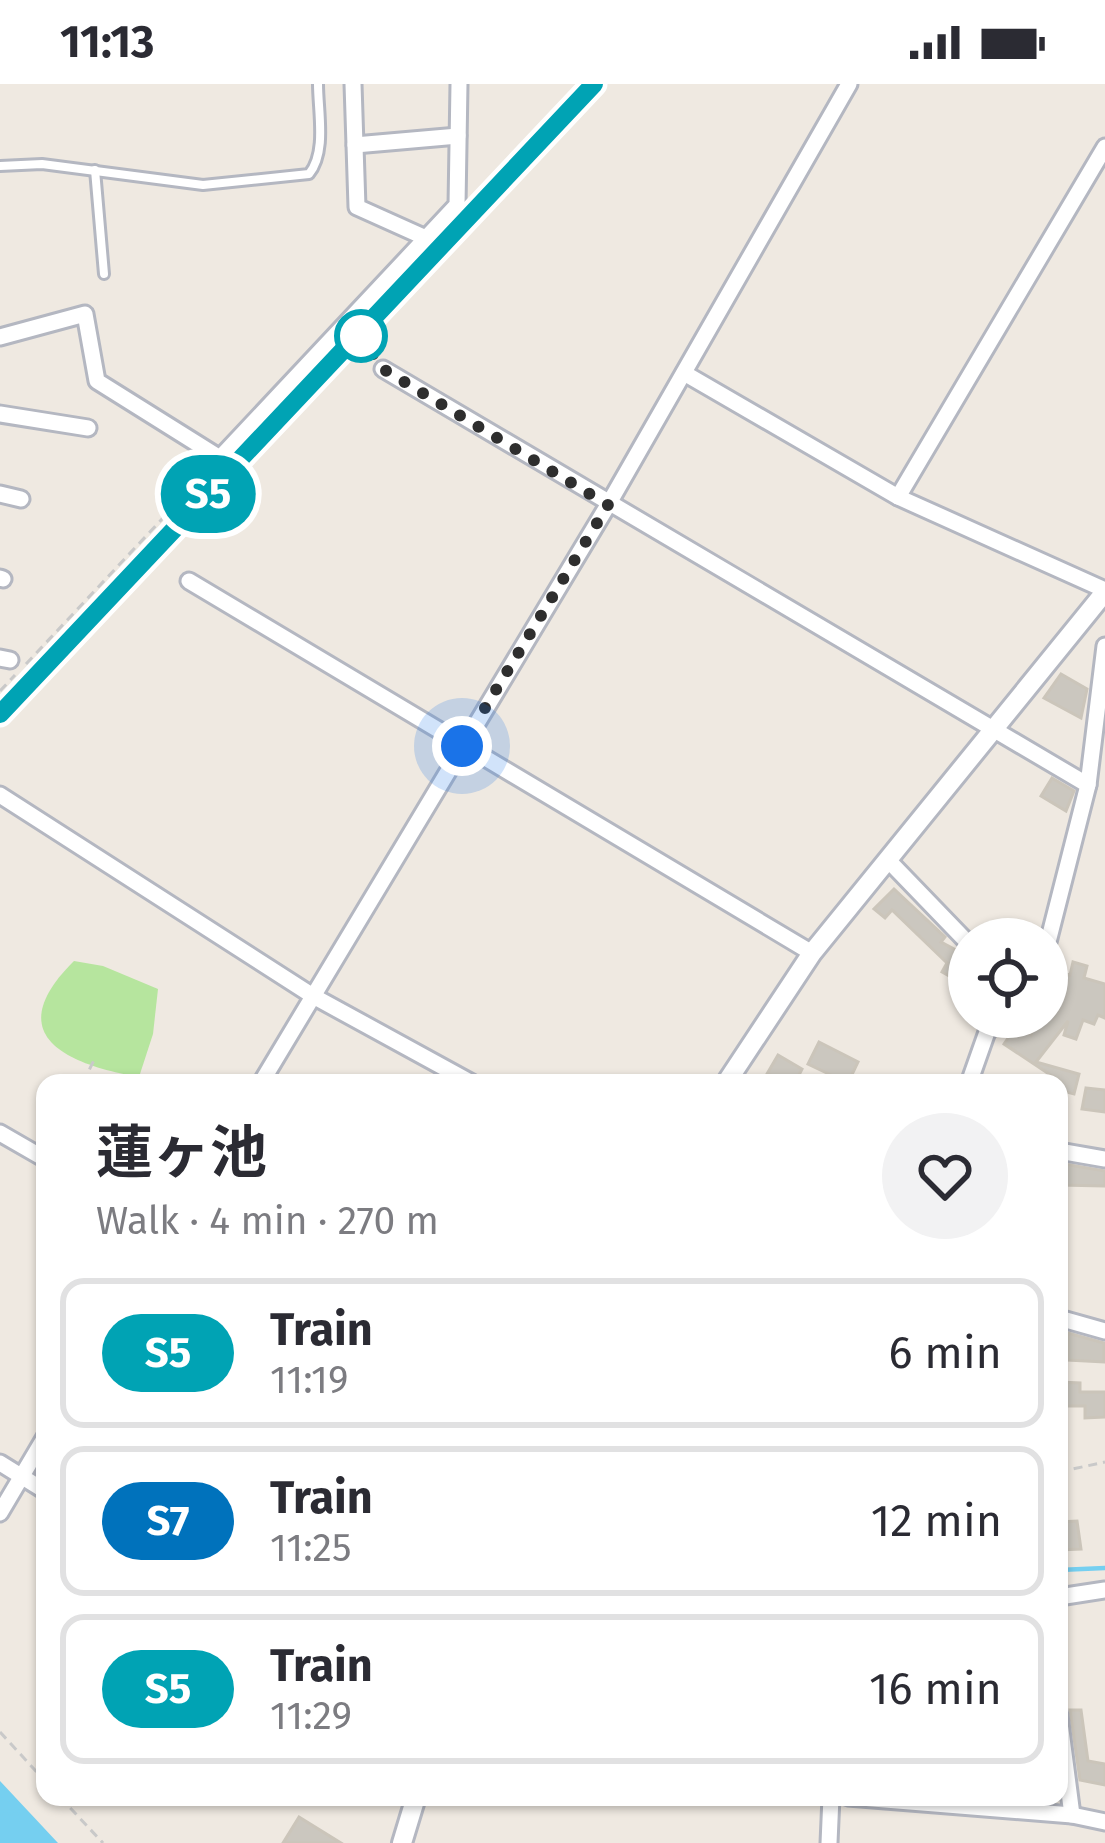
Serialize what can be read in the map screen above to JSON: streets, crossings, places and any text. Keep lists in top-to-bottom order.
{
  "page": {
    "status": "11:13",
    "on_map": "S5",
    "heading": ["蓮ヶ池", "Walk · 4 min · 270 m"],
    "list": [
      {
        "mark": "S5",
        "name": "Train",
        "note": "11:19",
        "value": "6 min"
      },
      {
        "mark": "S7",
        "name": "Train",
        "note": "11:25",
        "value": "12 min"
      },
      {
        "mark": "S5",
        "name": "Train",
        "note": "11:29",
        "value": "16 min"
      }
    ]
  }
}
